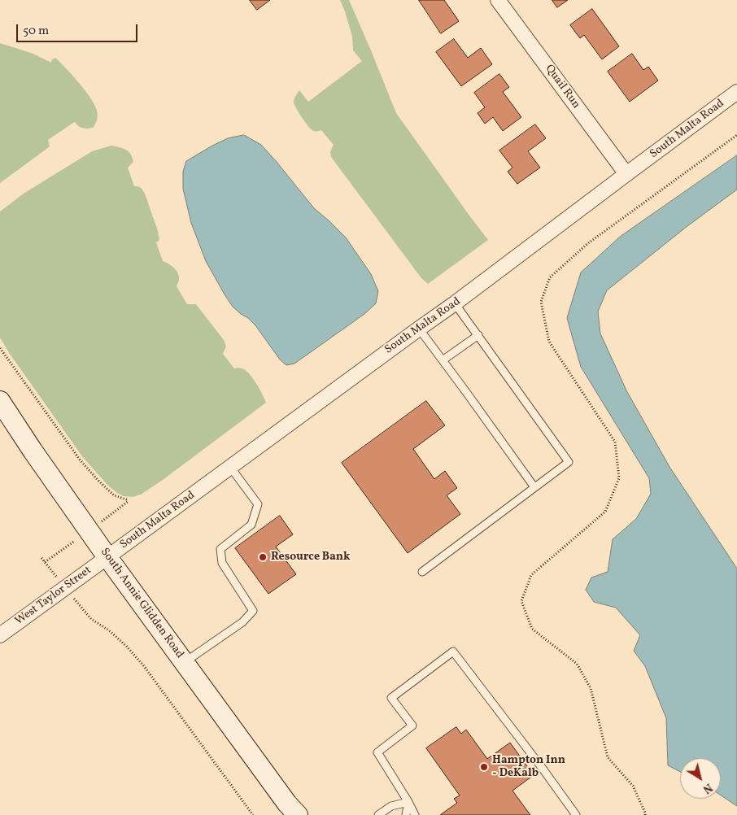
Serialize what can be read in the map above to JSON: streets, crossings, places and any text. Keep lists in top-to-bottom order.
{
  "streets": {
    "main road": ["South Annie Glidden Road"],
    "street": ["Quail Run", "South Malta Road", "West Taylor Street"]
  },
  "crossings": [
    ["Quail Run", "South Malta Road"],
    ["South Malta Road", "West Taylor Street"],
    ["South Malta Road", "South Annie Glidden Road"],
    ["West Taylor Street", "South Annie Glidden Road"]
  ],
  "places": ["Resource Bank", "Hampton Inn - DeKalb"],
  "scale_bar": "50 m",
  "north": "bottom right"
}
